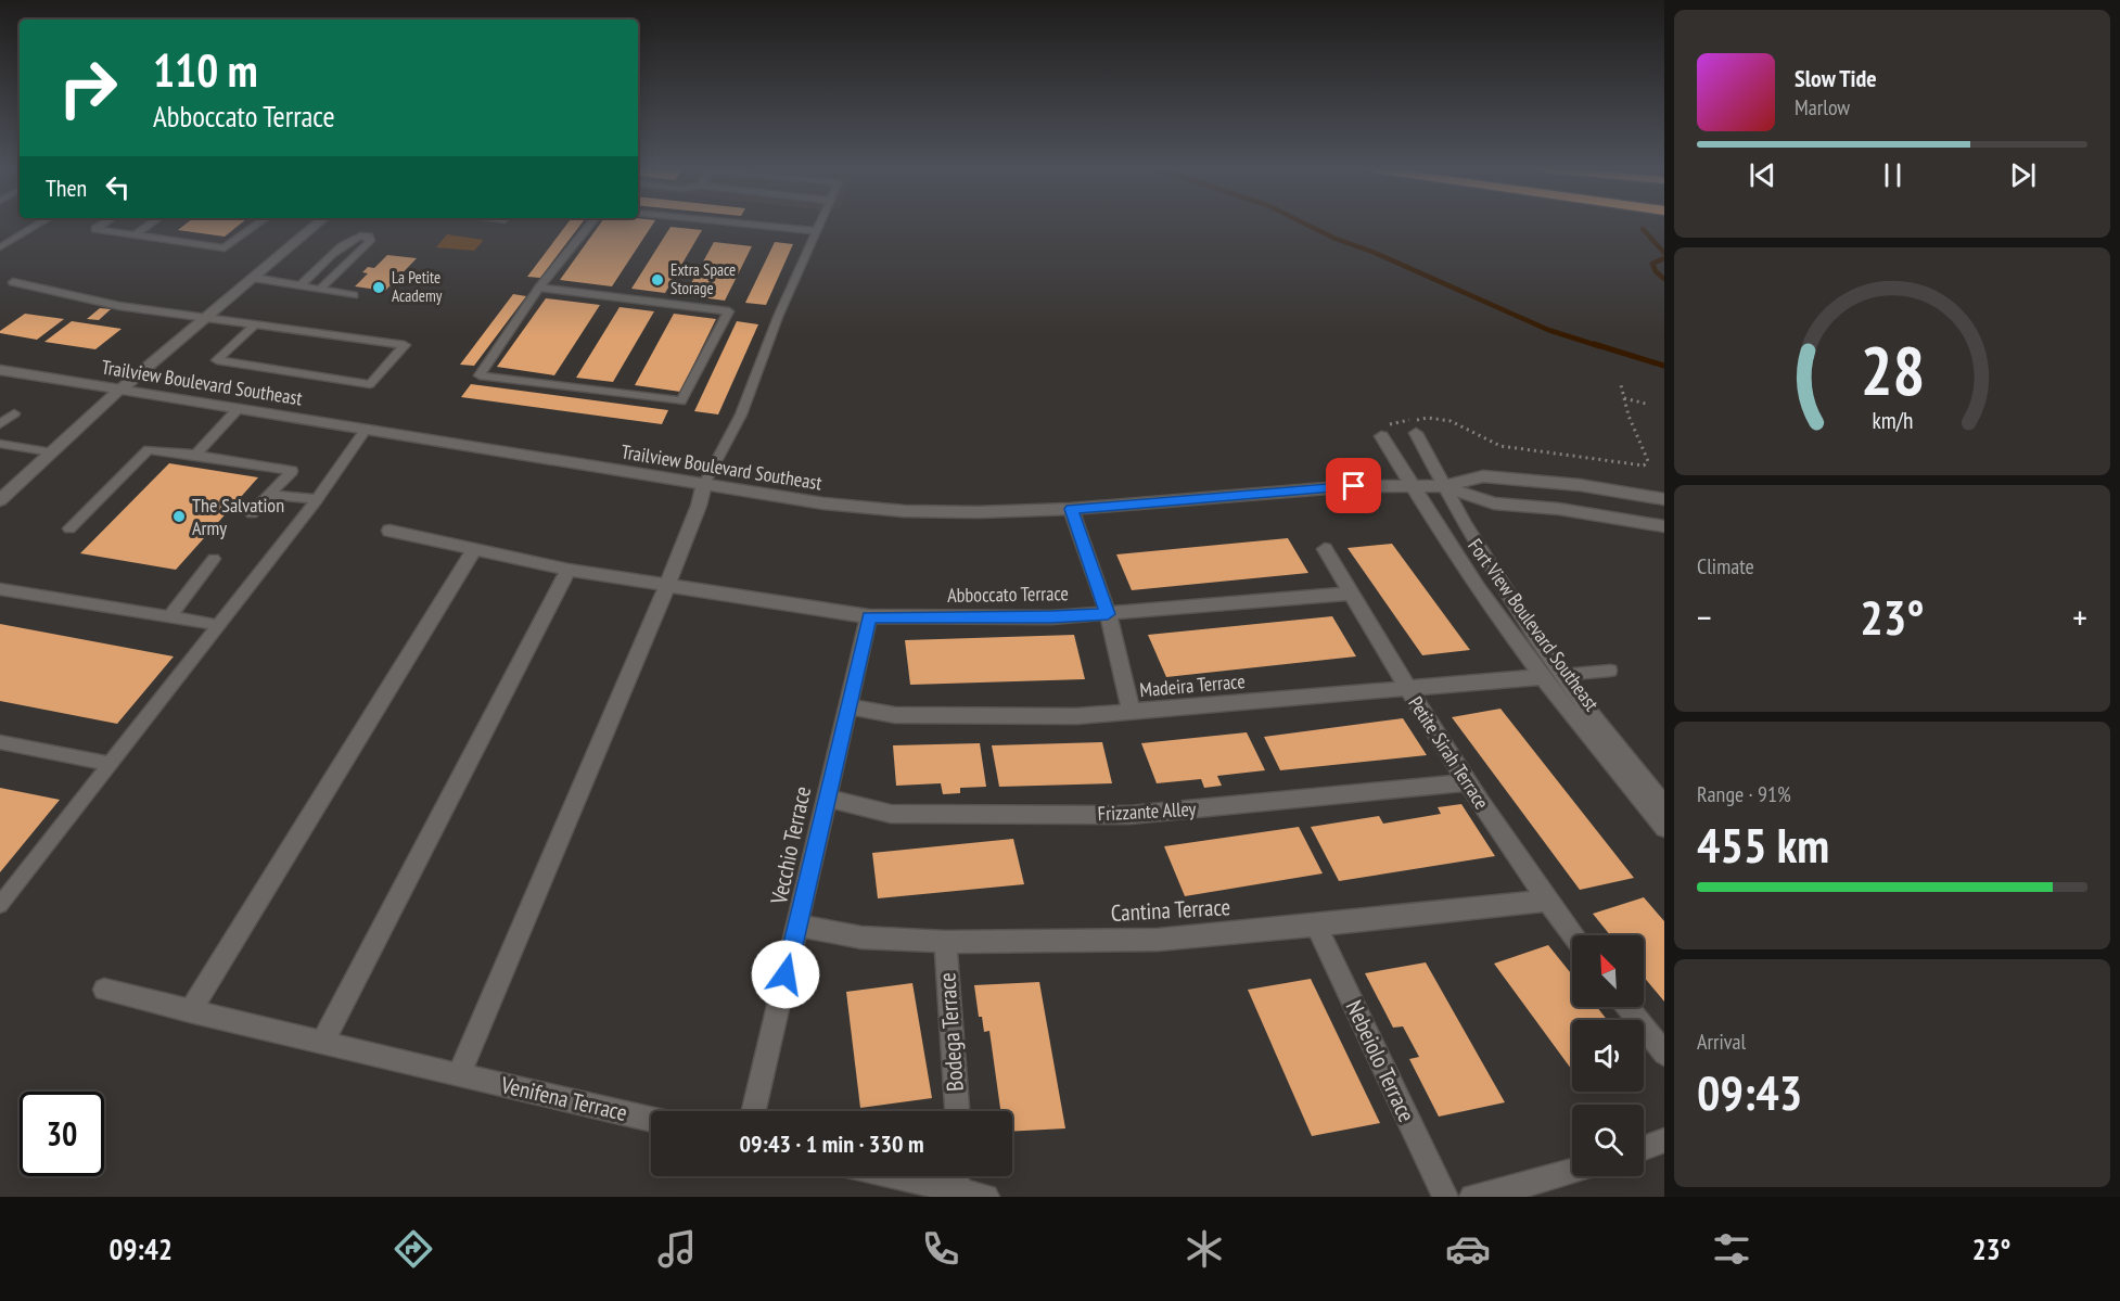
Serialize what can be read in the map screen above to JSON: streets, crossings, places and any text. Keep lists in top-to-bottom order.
{
  "streets": {
    "street": [
      "Trailview Boulevard Southeast",
      "Abboccato Terrace",
      "Fort View Boulevard Southeast",
      "Madeira Terrace",
      "Petite Sirah Terrace",
      "Frizzante Alley",
      "Vecchio Terrace",
      "Cantina Terrace",
      "Bodega Terrace",
      "Nebeiolo Terrace",
      "Venifena Terrace"
    ]
  },
  "crossings": [
    ["Trailview Boulevard Southeast", "Fort View Boulevard Southeast"],
    ["Abboccato Terrace", "Petite Sirah Terrace"],
    ["Abboccato Terrace", "Vecchio Terrace"],
    ["Fort View Boulevard Southeast", "Madeira Terrace"],
    ["Madeira Terrace", "Petite Sirah Terrace"],
    ["Madeira Terrace", "Vecchio Terrace"],
    ["Petite Sirah Terrace", "Frizzante Alley"],
    ["Petite Sirah Terrace", "Cantina Terrace"],
    ["Frizzante Alley", "Vecchio Terrace"],
    ["Vecchio Terrace", "Cantina Terrace"],
    ["Cantina Terrace", "Bodega Terrace"],
    ["Cantina Terrace", "Nebeiolo Terrace"]
  ],
  "places": ["Extra Space Storage", "La Petite Academy", "The Salvation Army"],
  "north": "top left",
  "page": {
    "turn": ["110 m", "Abboccato Terrace"],
    "song": ["Slow Tide", "Marlow"],
    "then": "Then",
    "tile": [
      "Climate",
      ["Range · 91%", "455 km"],
      ["Arrival", "09:43"]
    ],
    "heat": ["−", "23°", "+"],
    "limit": "30",
    "trip": "09:43 · 1 min · 330 m",
    "tabs": ["09:42", "23°"],
    "gauge": ["28", "km/h"]
  }
}
